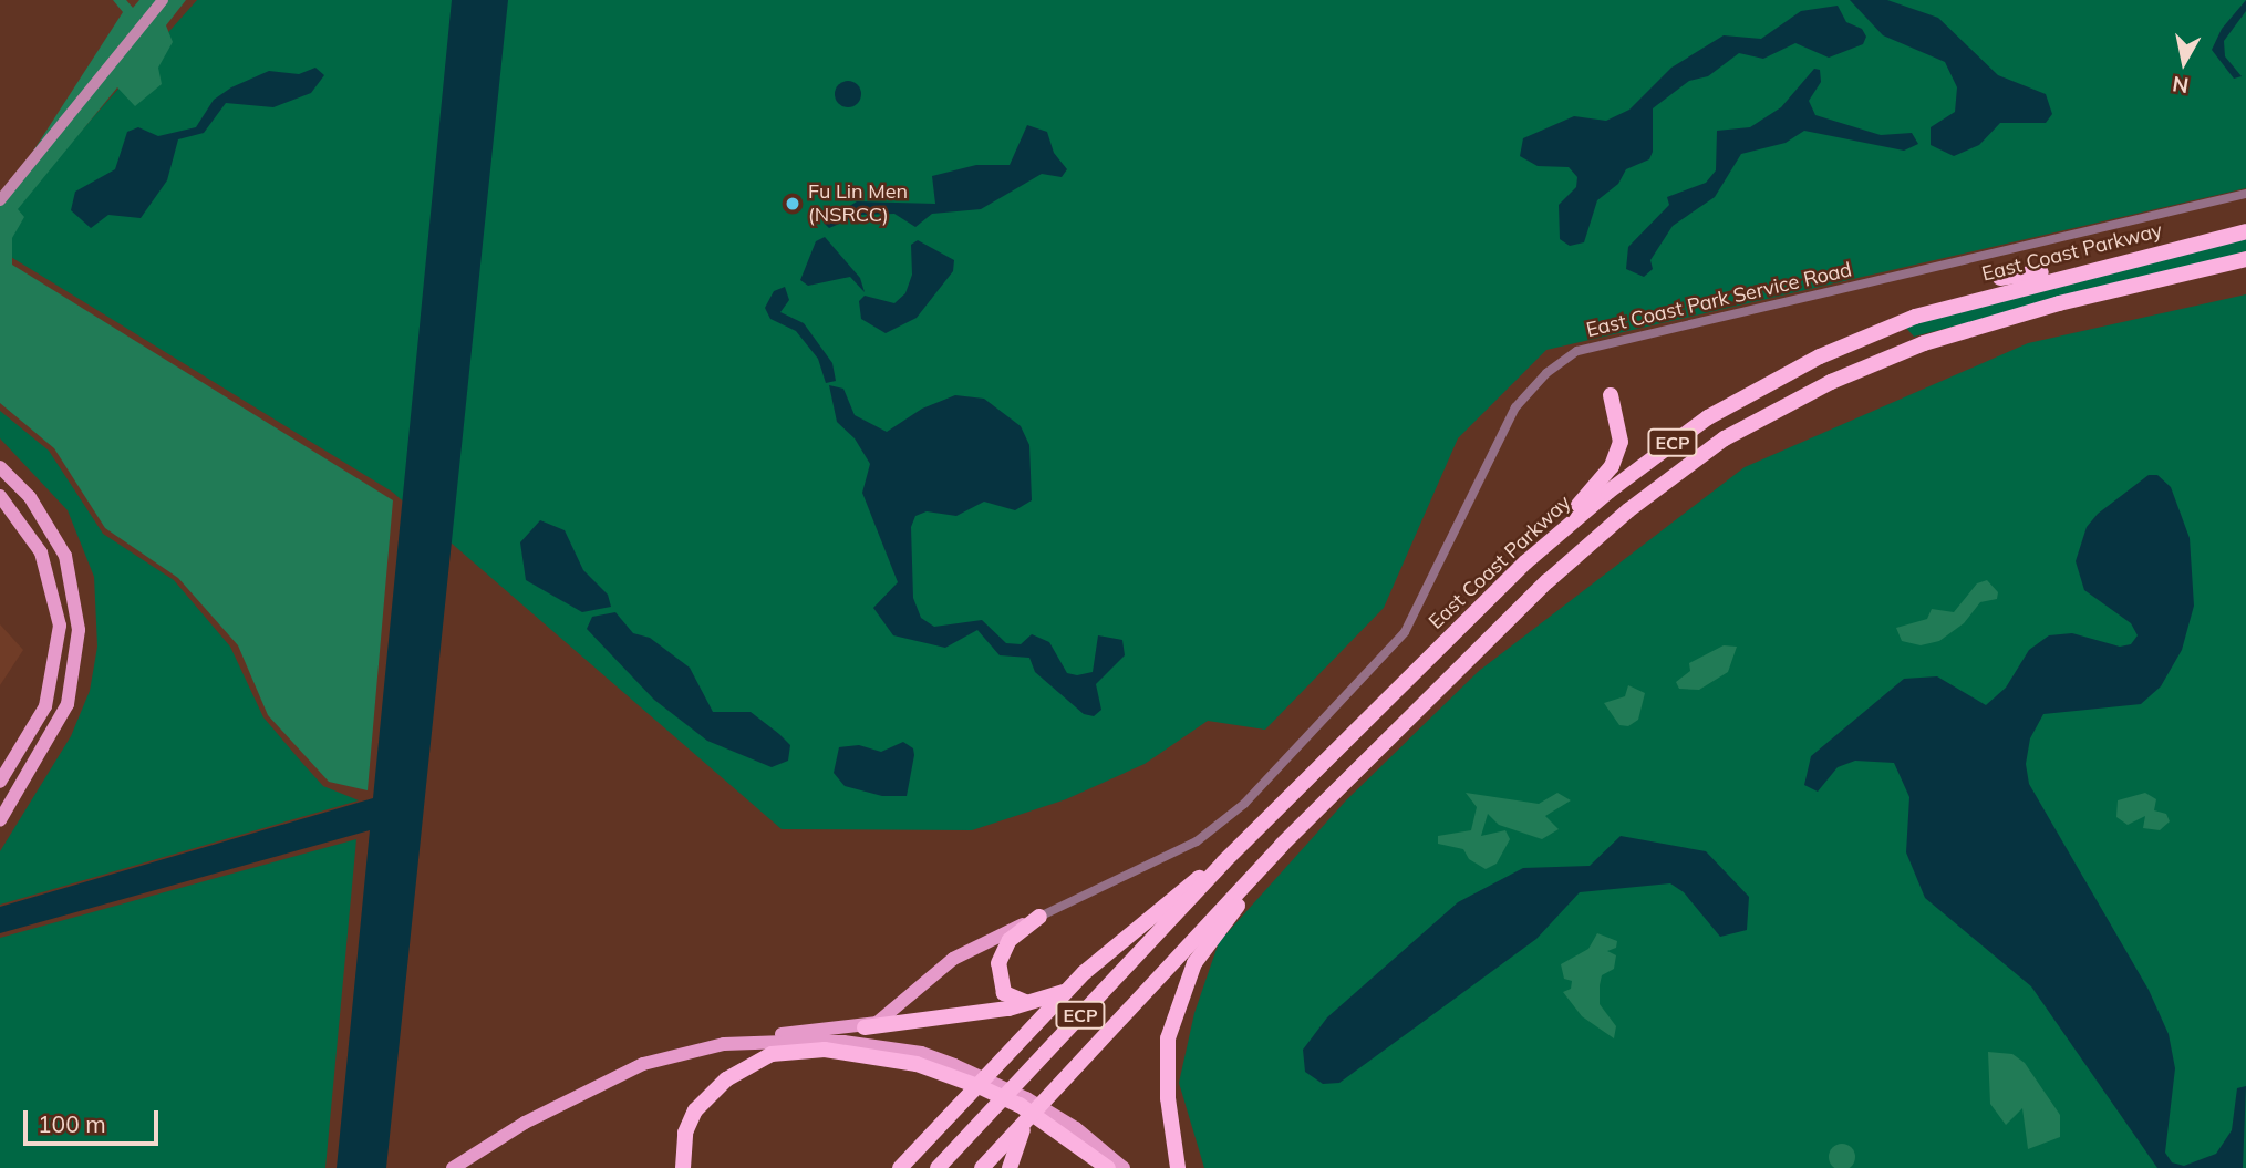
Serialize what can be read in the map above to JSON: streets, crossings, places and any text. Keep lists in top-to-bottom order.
{
  "streets": {
    "highway": ["East Coast Parkway", "ECP"],
    "street": ["East Coast Park Service Road"]
  },
  "places": ["Fu Lin Men (NSRCC)"],
  "scale_bar": "100 m",
  "north": "bottom"
}
